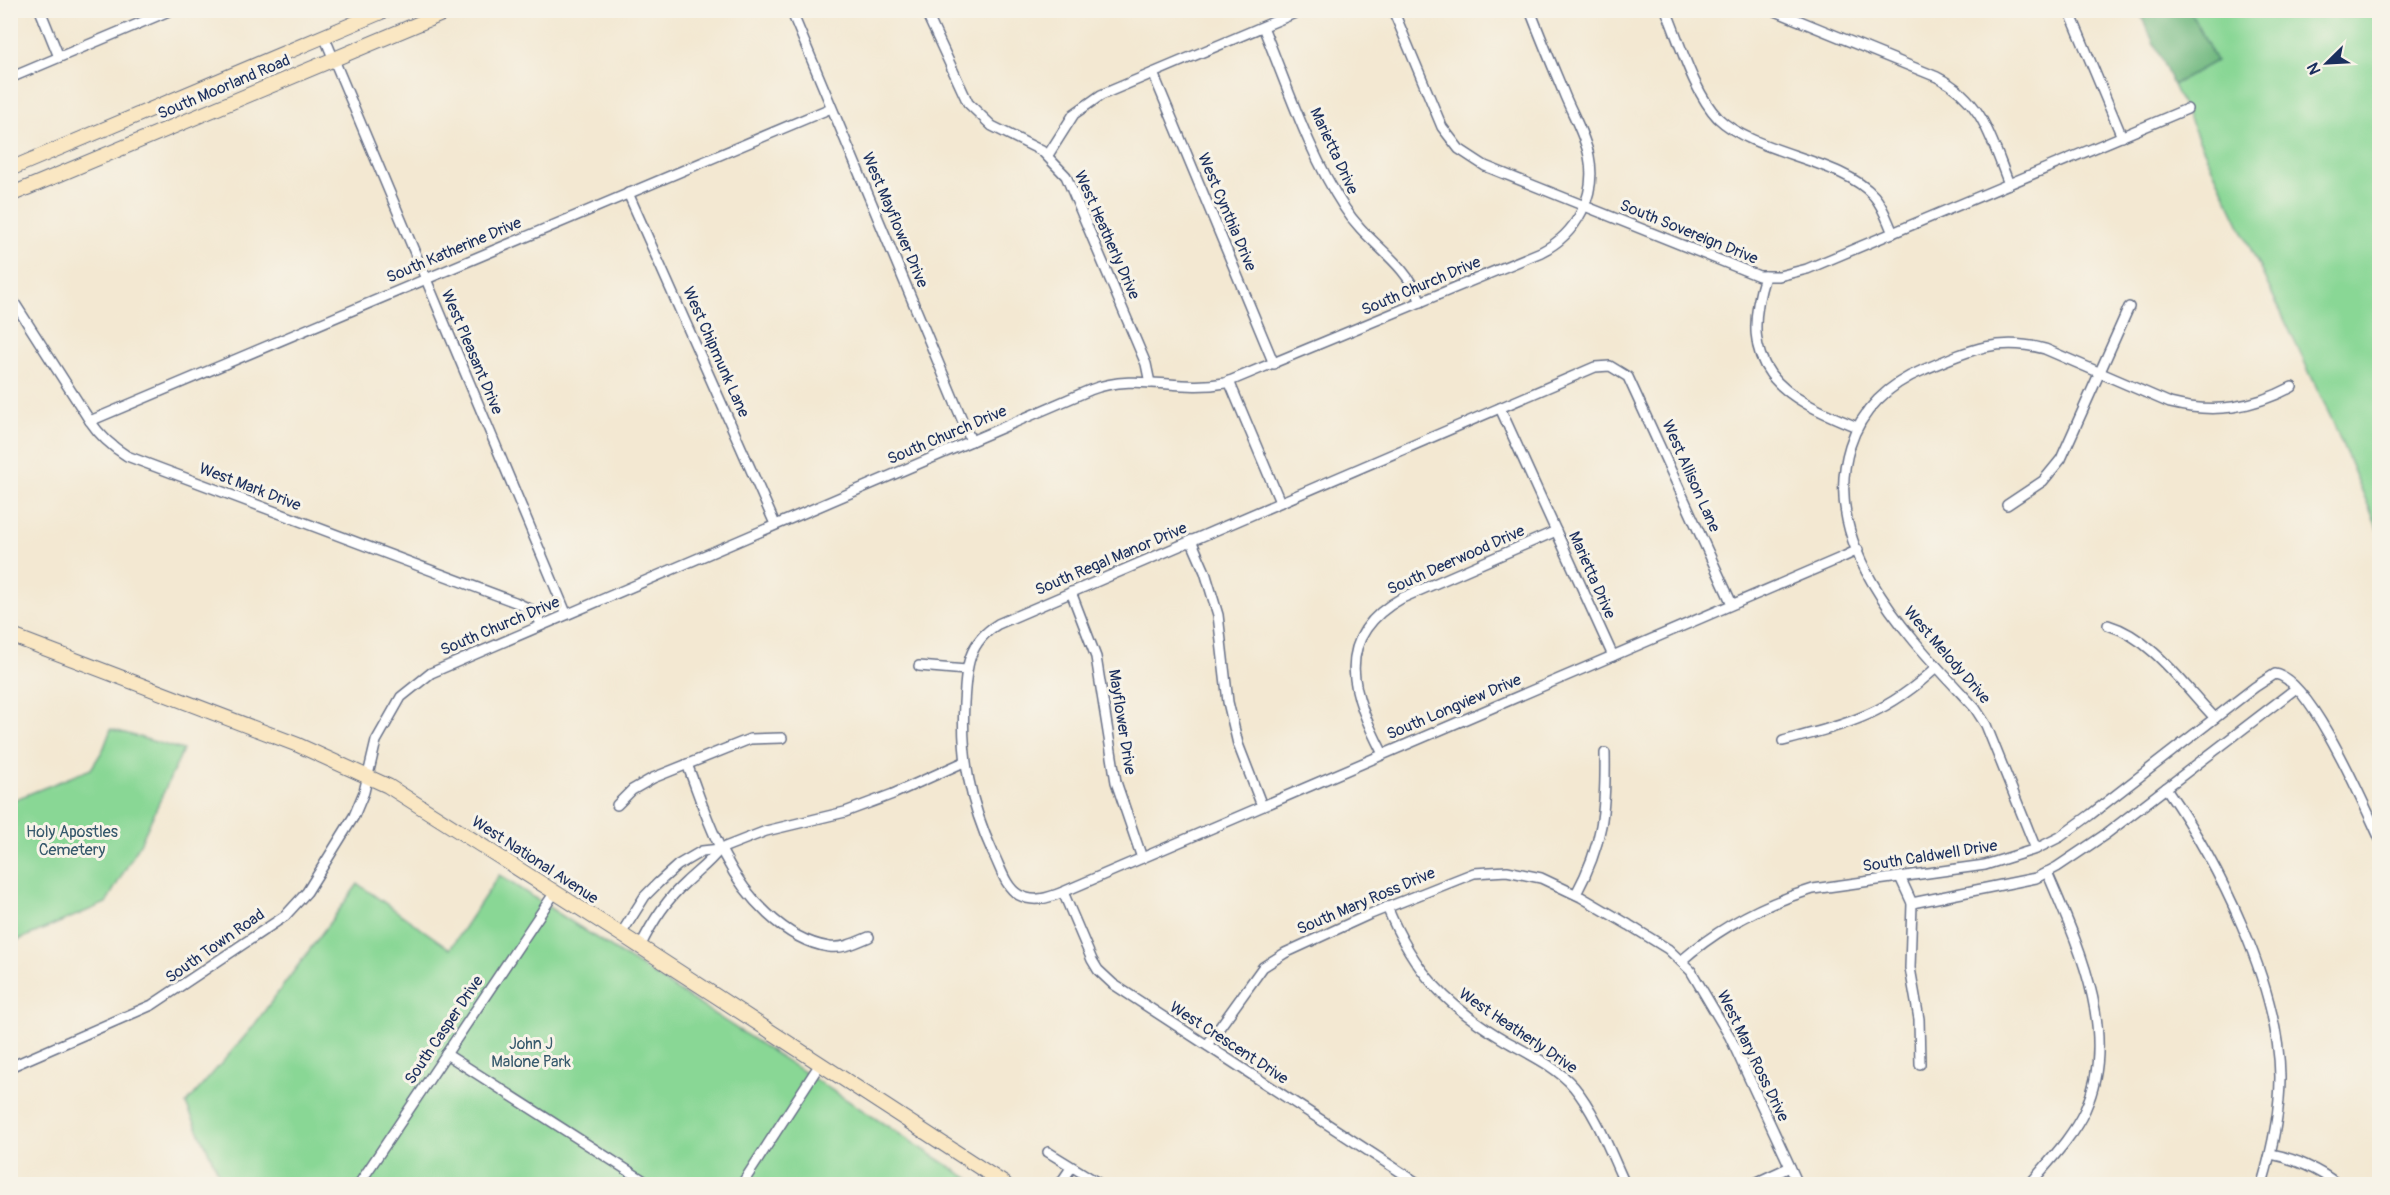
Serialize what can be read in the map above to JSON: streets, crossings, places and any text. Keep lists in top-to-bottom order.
{
  "streets": {
    "main road": ["South Moorland Road", "West National Avenue"],
    "street": [
      "Marietta Drive",
      "West Cynthia Drive",
      "West Mayflower Drive",
      "South Sovereign Drive",
      "West Heatherly Drive",
      "South Katherine Drive",
      "South Church Drive",
      "West Pleasant Drive",
      "West Chipmunk Lane",
      "West Allison Lane",
      "West Mark Drive",
      "South Regal Manor Drive",
      "South Deerwood Drive",
      "West Melody Drive",
      "South Longview Drive",
      "Mayflower Drive",
      "South Caldwell Drive",
      "South Mary Ross Drive",
      "South Town Road",
      "South Casper Drive",
      "West Crescent Drive",
      "West Mary Ross Drive"
    ]
  },
  "crossings": [
    ["South Moorland Road", "West Pleasant Drive"],
    ["Marietta Drive", "South Church Drive"],
    ["Marietta Drive", "South Regal Manor Drive"],
    ["Marietta Drive", "South Deerwood Drive"],
    ["Marietta Drive", "South Longview Drive"],
    ["West Cynthia Drive", "South Church Drive"],
    ["West Mayflower Drive", "South Katherine Drive"],
    ["West Mayflower Drive", "South Church Drive"],
    ["South Sovereign Drive", "South Church Drive"],
    ["West Heatherly Drive", "South Church Drive"],
    ["West Heatherly Drive", "South Mary Ross Drive"],
    ["South Katherine Drive", "West Pleasant Drive"],
    ["South Katherine Drive", "West Chipmunk Lane"],
    ["South Katherine Drive", "West Mark Drive"],
    ["South Church Drive", "West Pleasant Drive"],
    ["South Church Drive", "West Chipmunk Lane"],
    ["South Church Drive", "West Mark Drive"],
    ["South Church Drive", "West National Avenue"],
    ["South Church Drive", "South Town Road"],
    ["West Allison Lane", "South Regal Manor Drive"],
    ["West Allison Lane", "South Longview Drive"],
    ["South Regal Manor Drive", "South Longview Drive"],
    ["South Regal Manor Drive", "Mayflower Drive"],
    ["South Regal Manor Drive", "West Crescent Drive"],
    ["South Deerwood Drive", "South Longview Drive"],
    ["West Melody Drive", "South Longview Drive"],
    ["West Melody Drive", "South Caldwell Drive"],
    ["South Longview Drive", "Mayflower Drive"],
    ["South Longview Drive", "West Crescent Drive"],
    ["South Caldwell Drive", "West Mary Ross Drive"],
    ["West National Avenue", "South Town Road"],
    ["West National Avenue", "South Casper Drive"],
    ["South Mary Ross Drive", "West Crescent Drive"],
    ["South Mary Ross Drive", "West Mary Ross Drive"]
  ],
  "parks": ["Holy Apostles Cemetery", "John J Malone Park"],
  "north": "bottom left"
}
